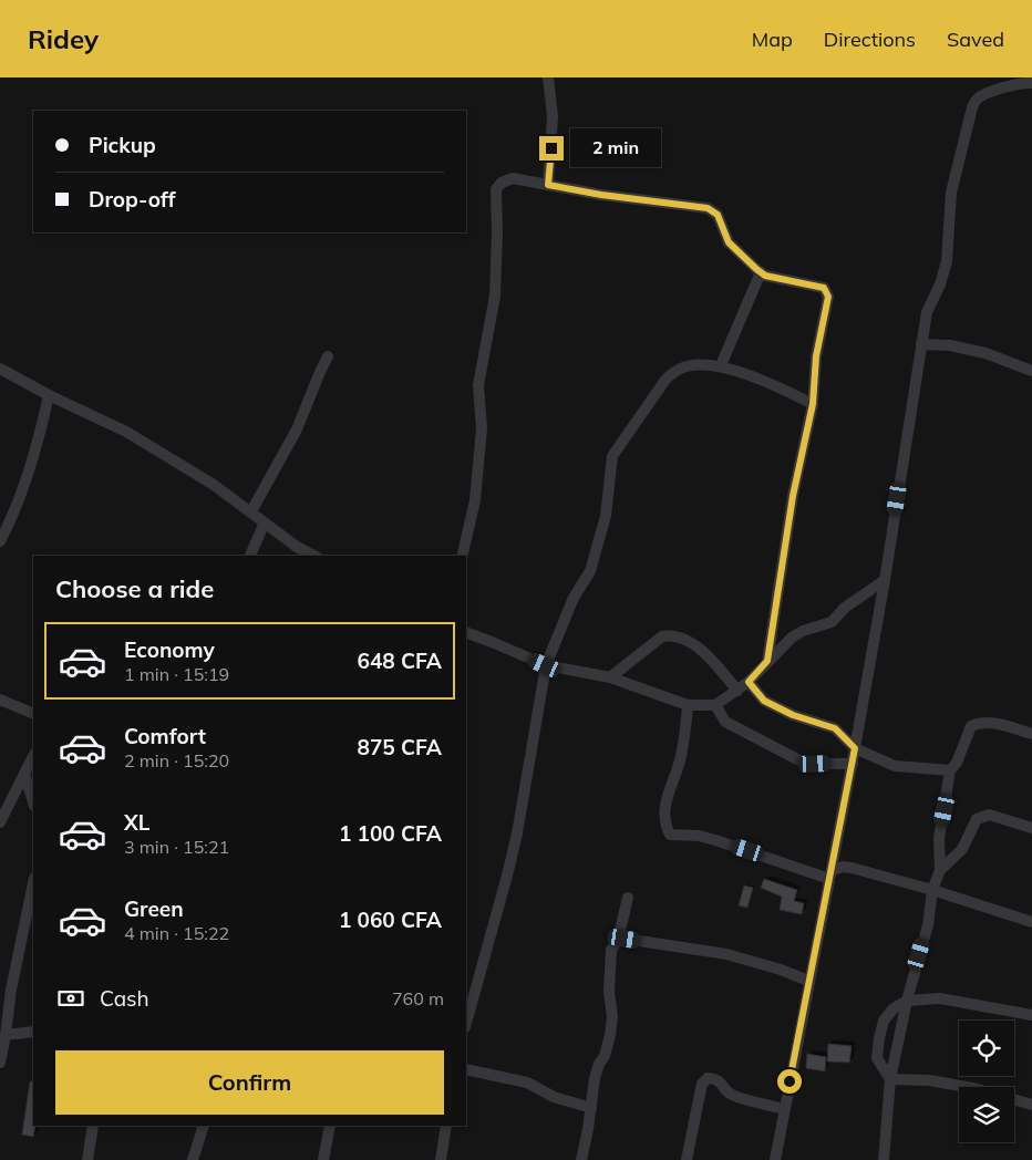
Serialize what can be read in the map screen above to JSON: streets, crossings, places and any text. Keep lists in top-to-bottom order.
{
  "page": {
    "header": "Ridey",
    "nav": ["Map", "Directions", "Saved"],
    "banner": ["Pickup", "Drop-off"],
    "bubble": "2 min",
    "heading": "Choose a ride",
    "list": [
      {
        "name": "Economy",
        "note": "1 min · 15:19",
        "value": "648 CFA"
      },
      {
        "name": "Comfort",
        "note": "2 min · 15:20",
        "value": "875 CFA"
      },
      {
        "name": "XL",
        "note": "3 min · 15:21",
        "value": "1 100 CFA"
      },
      {
        "name": "Green",
        "note": "4 min · 15:22",
        "value": "1 060 CFA"
      }
    ],
    "pay": ["Cash", "760 m"],
    "buttons": "Confirm"
  }
}
